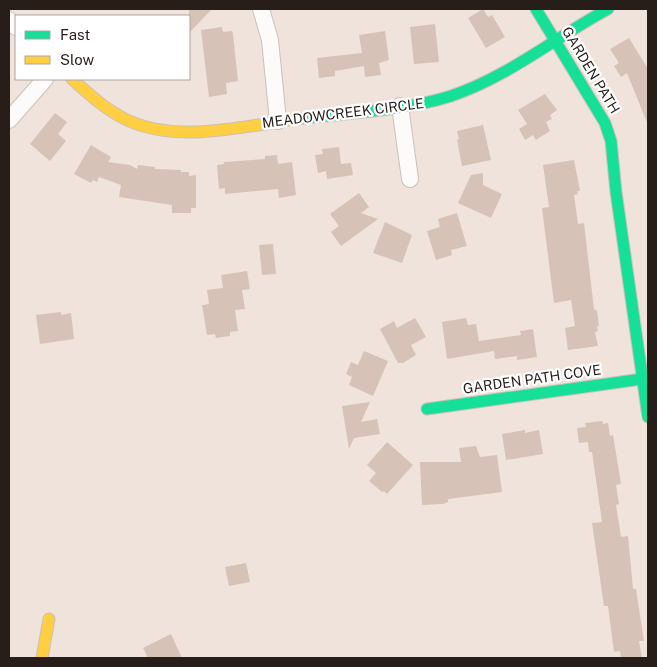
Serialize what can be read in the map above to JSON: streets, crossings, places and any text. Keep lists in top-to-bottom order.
{
  "streets": {
    "street": ["GARDEN PATH", "MEADOWCREEK CIRCLE", "GARDEN PATH COVE"]
  },
  "crossings": [
    ["GARDEN PATH", "MEADOWCREEK CIRCLE"],
    ["GARDEN PATH", "GARDEN PATH COVE"]
  ],
  "legend": ["Fast", "Slow"]
}
